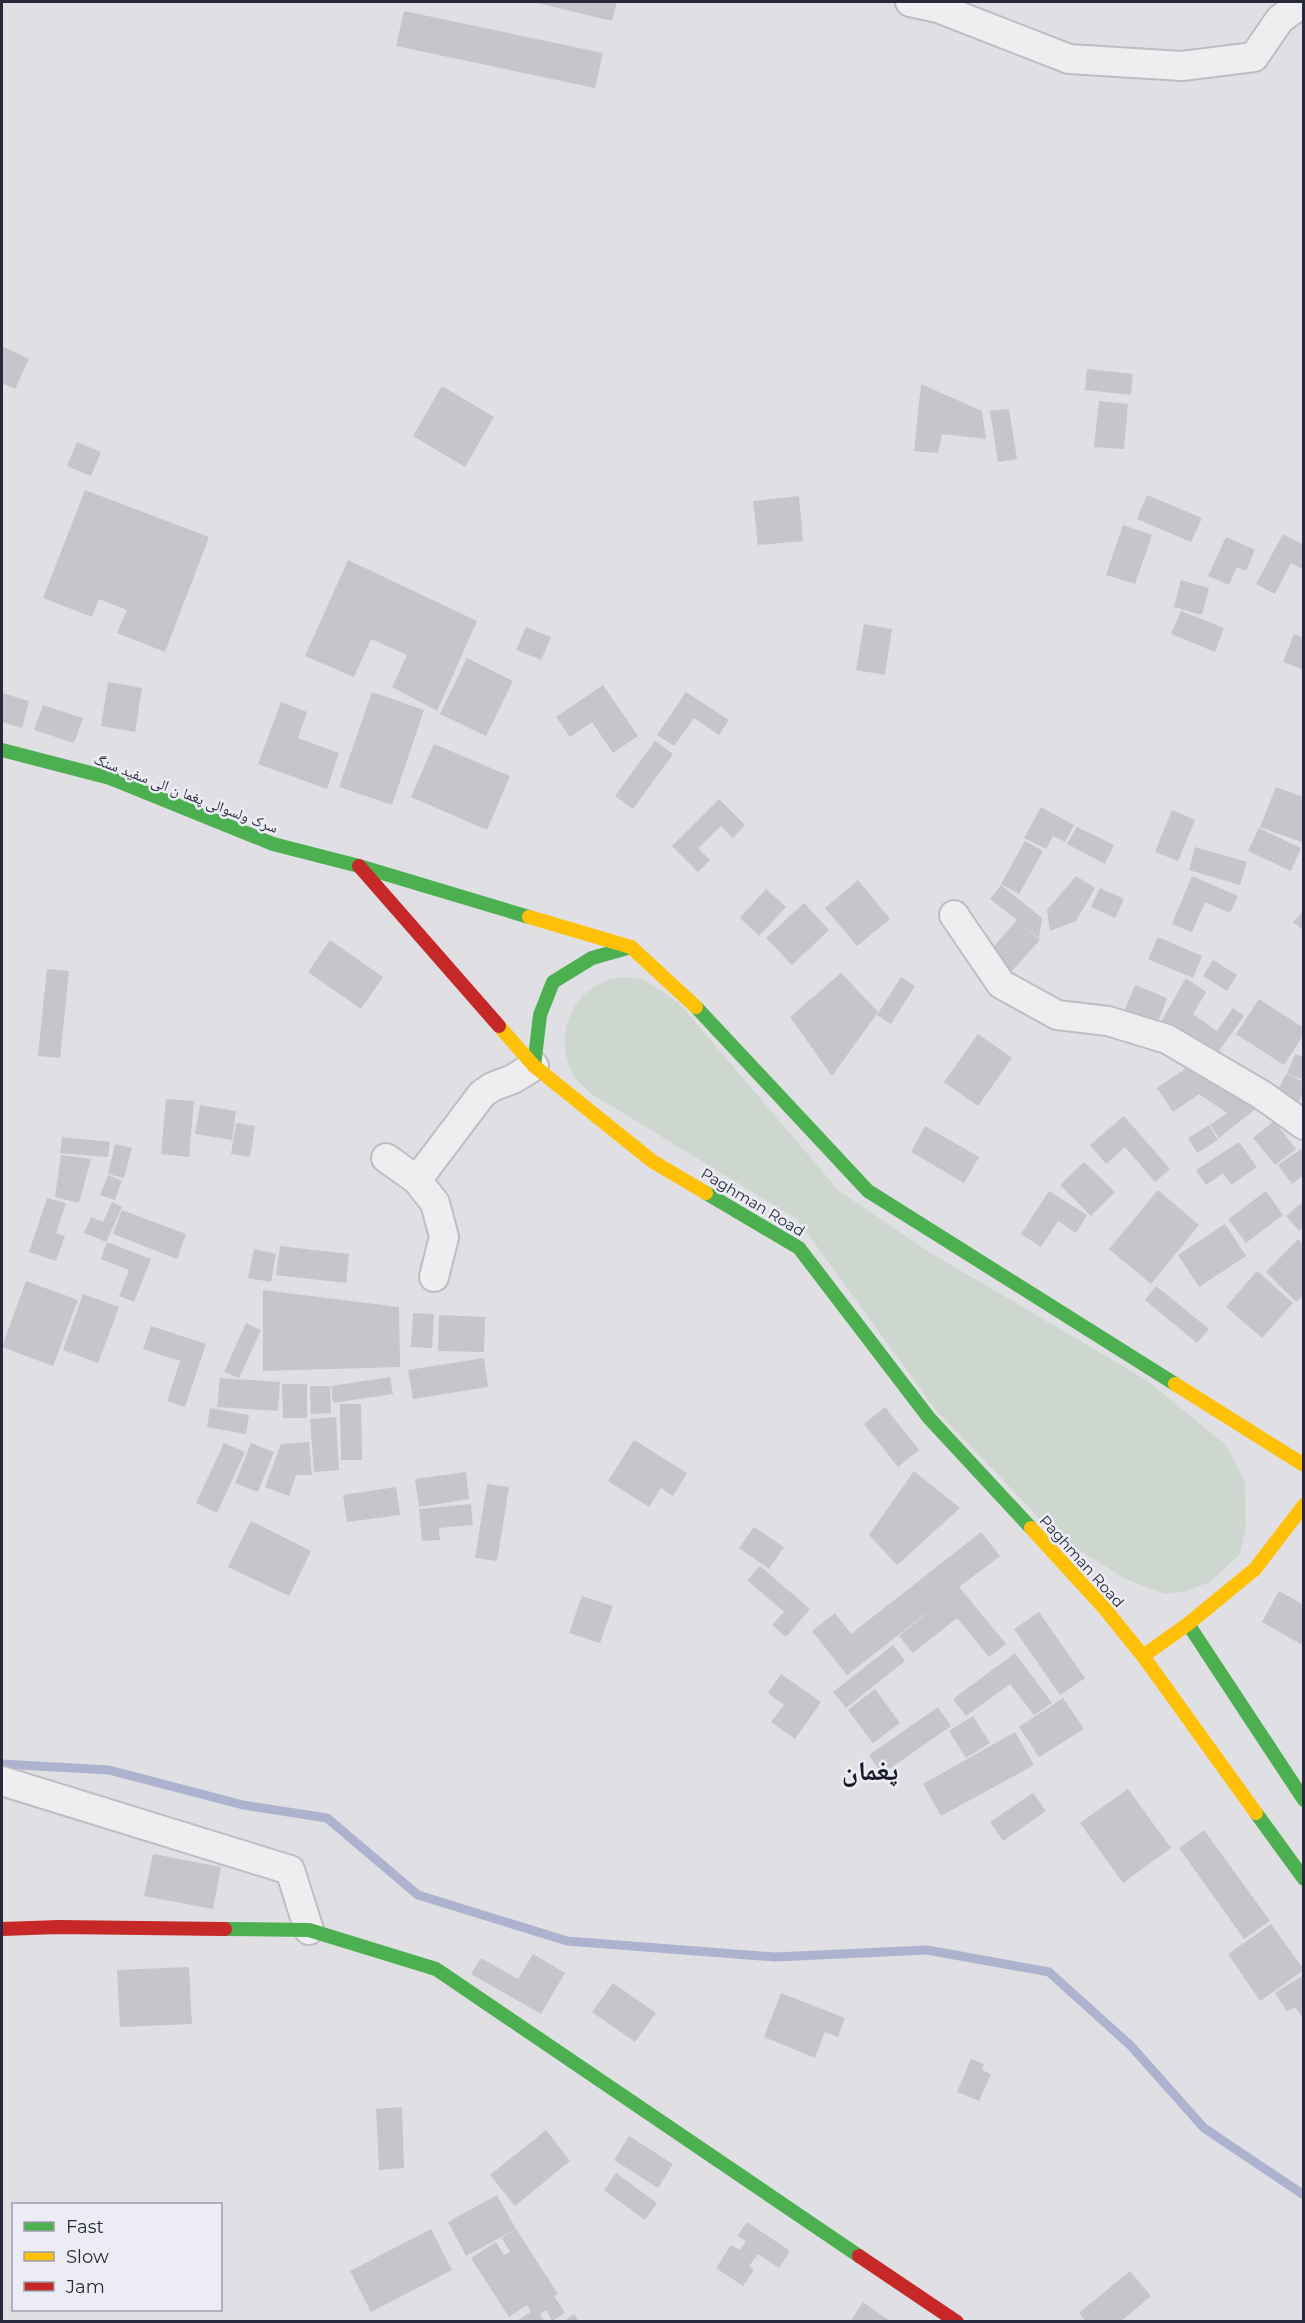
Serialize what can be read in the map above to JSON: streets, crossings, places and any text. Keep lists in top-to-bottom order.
{
  "streets": {
    "main road": ["سرک ولسوالی پغما ن الی سفید سنگ", "Paghman Road"]
  },
  "crossings": [
    ["سرک ولسوالی پغما ن الی سفید سنگ", "Paghman Road"]
  ],
  "districts": ["پغمان"],
  "legend": ["Fast", "Slow", "Jam"]
}
